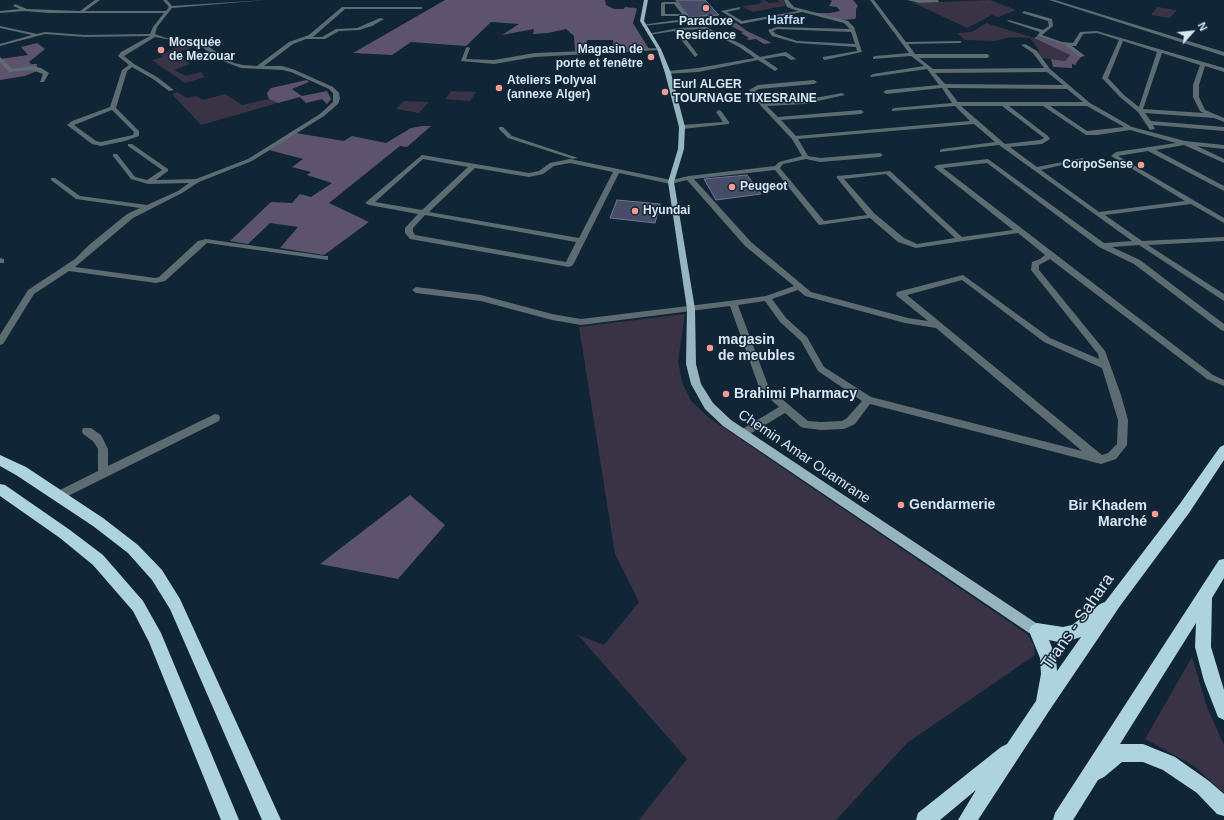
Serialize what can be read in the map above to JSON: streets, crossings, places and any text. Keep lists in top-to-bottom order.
{
  "streets": {
    "highway": ["Trans - Sahara"],
    "main road": ["Chemin Amar Ouamrane"]
  },
  "districts": ["Haffar"],
  "places": [
    "Paradoxe Residence",
    "Mosquée de Mezouar",
    "Magasin de porte et fenêtre",
    "Ateliers Polyval (annexe Alger)",
    "Eurl ALGER TOURNAGE TIXESRAINE",
    "CorpoSense",
    "Peugeot",
    "Hyundai",
    "magasin de meubles",
    "Brahimi Pharmacy",
    "Gendarmerie",
    "Bir Khadem Marché"
  ],
  "north": "top right"
}
